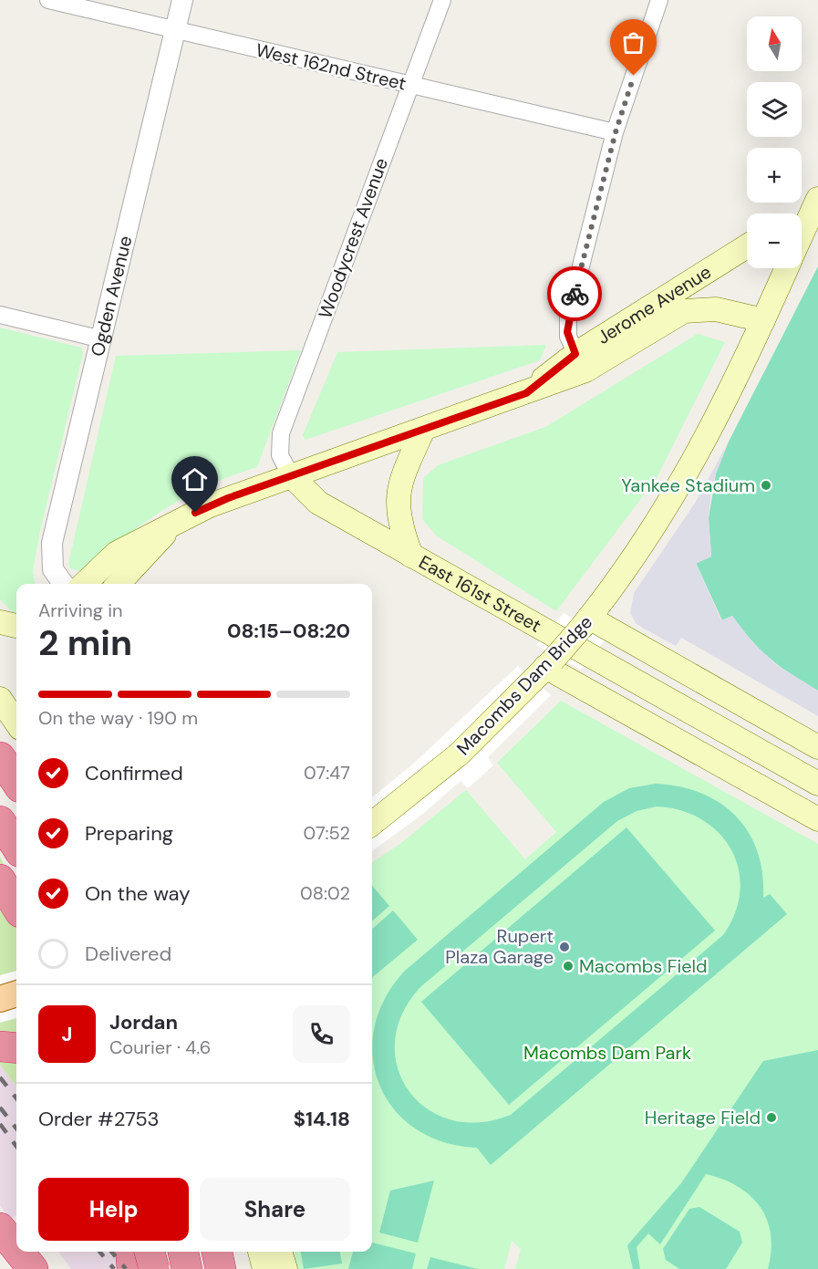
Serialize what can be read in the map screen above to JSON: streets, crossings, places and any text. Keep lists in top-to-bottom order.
{
  "streets": {
    "main road": ["Jerome Avenue", "East 161st Street", "Macombs Dam Bridge"],
    "street": ["West 162nd Street", "Woodycrest Avenue", "Ogden Avenue"]
  },
  "crossings": [
    ["West 162nd Street", "Woodycrest Avenue"],
    ["West 162nd Street", "Ogden Avenue"],
    ["Woodycrest Avenue", "Jerome Avenue"],
    ["Woodycrest Avenue", "East 161st Street"],
    ["Jerome Avenue", "East 161st Street"],
    ["Jerome Avenue", "Macombs Dam Bridge"]
  ],
  "parks": ["Macombs Dam Park"],
  "places": [
    "Yankee Stadium",
    "Rupert Plaza Garage",
    "Macombs Field",
    "Heritage Field"
  ],
  "north": "top",
  "page": {
    "map_buttons": ["+", "−"],
    "heading": ["2 min", "Arriving in", "08:15–08:20"],
    "panel": [
      "Jordan",
      "Courier · 4.6",
      "Order #2753",
      "$14.18"
    ],
    "bar": "On the way · 190 m",
    "list": [
      ["Confirmed", "07:47"],
      ["Preparing", "07:52"],
      ["On the way", "08:02"],
      "Delivered"
    ],
    "round": "J",
    "buttons": ["Help", "Share"]
  }
}
